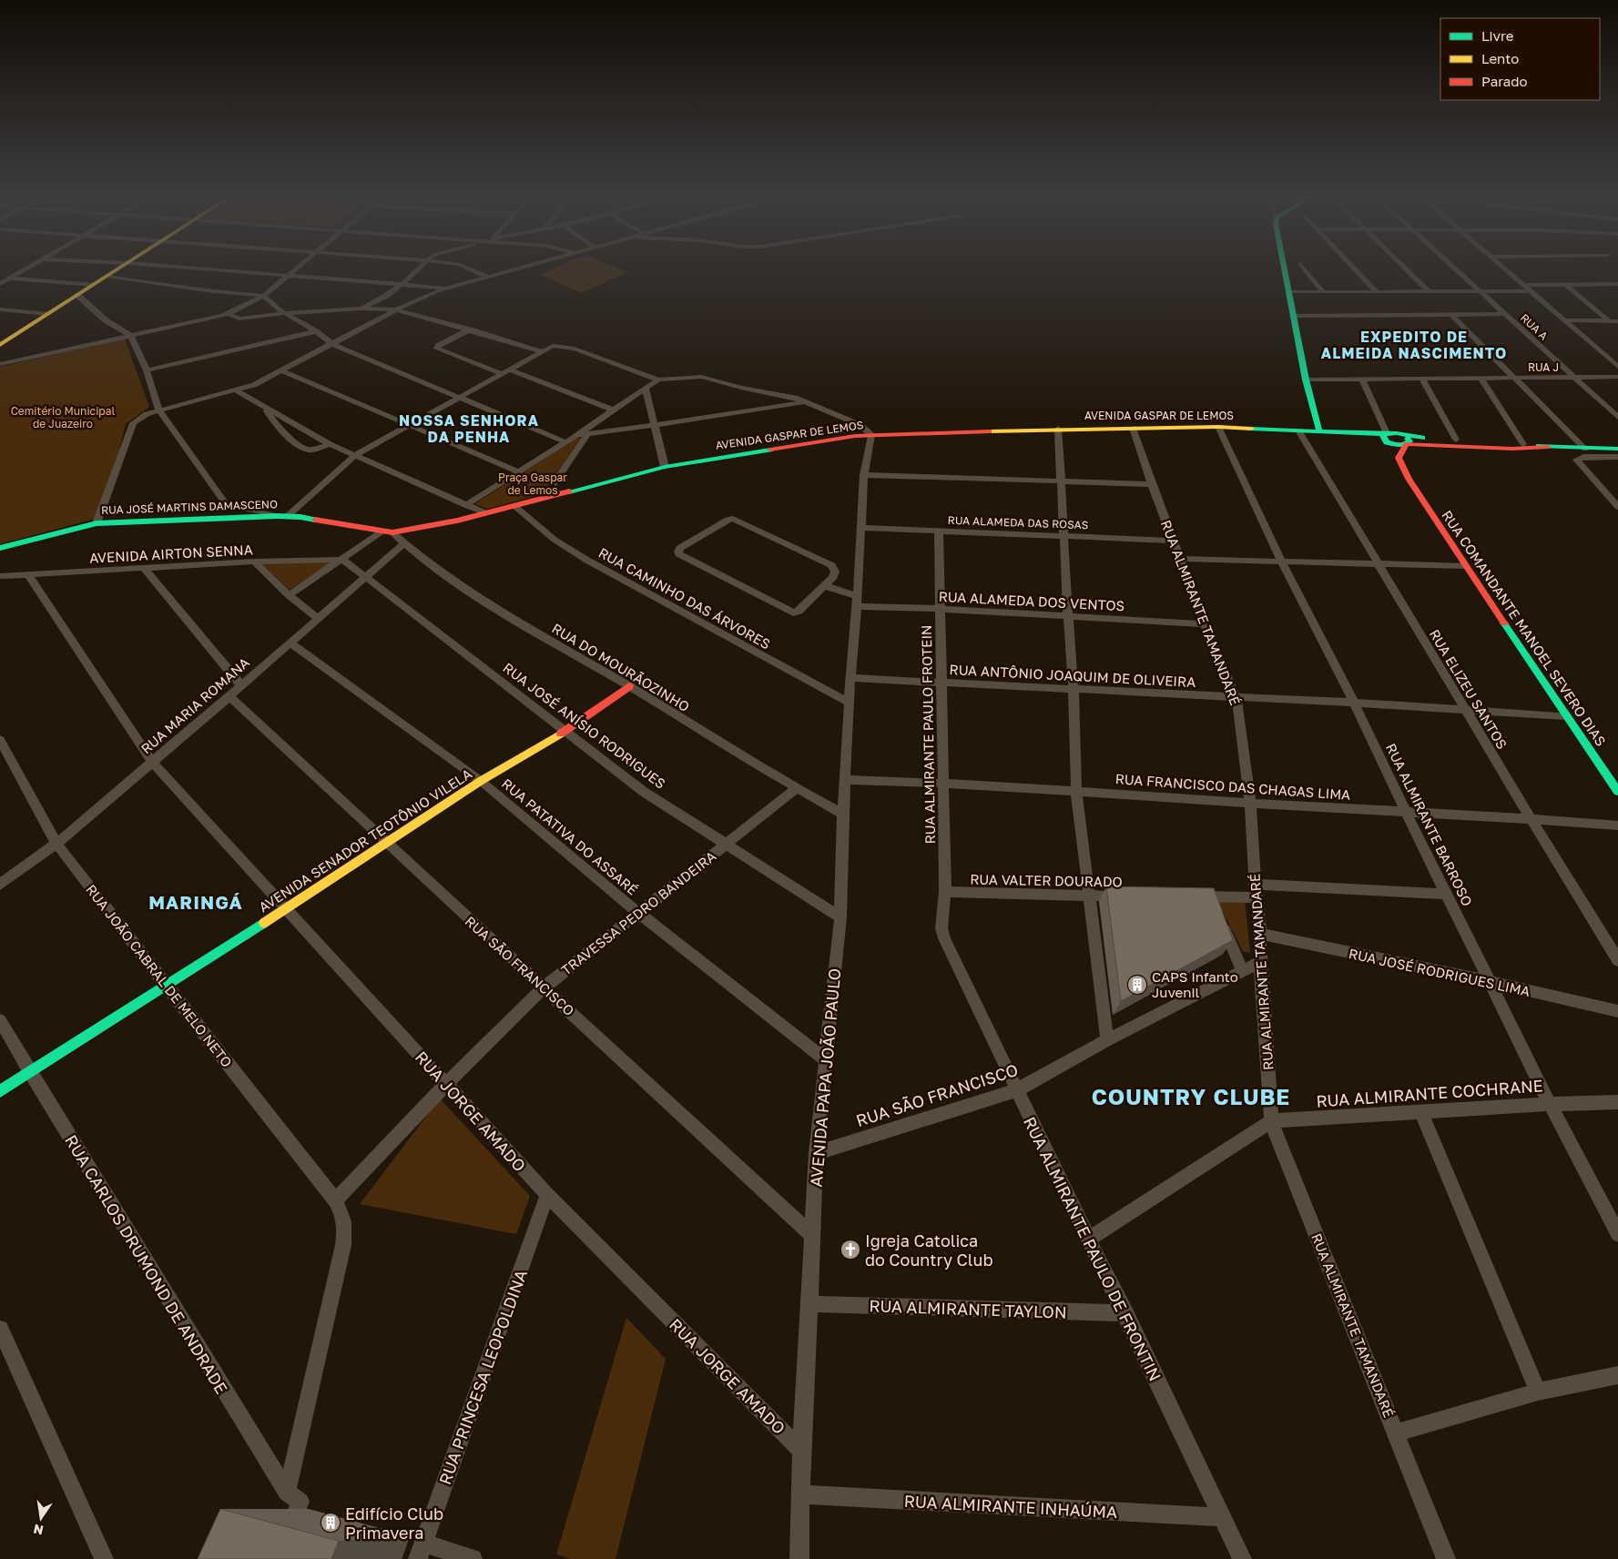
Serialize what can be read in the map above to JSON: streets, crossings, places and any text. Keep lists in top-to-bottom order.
{
  "streets": {
    "street": [
      "RUA A",
      "RUA J",
      "AVENIDA GASPAR DE LEMOS",
      "RUA JOSÉ MARTINS DAMASCENO",
      "RUA ALAMEDA DAS ROSAS",
      "AVENIDA AIRTON SENNA",
      "RUA CAMINHO DAS ÁRVORES",
      "RUA ALAMEDA DOS VENTOS",
      "RUA ALMIRANTE TAMANDARÉ",
      "RUA COMANDANTE MANOEL SEVERO DIAS",
      "RUA DO MOURÃOZINHO",
      "RUA ANTÔNIO JOAQUIM DE OLIVEIRA",
      "RUA ELIZEU SANTOS",
      "RUA MARIA ROMANA",
      "RUA JOSÉ ANÍSIO RODRIGUES",
      "RUA ALMIRANTE PAULO FROTEIN",
      "RUA FRANCISCO DAS CHAGAS LIMA",
      "RUA ALMIRANTE BARROSO",
      "RUA PATATIVA DO ASSARÉ",
      "AVENIDA SENADOR TEOTÔNIO VILELA",
      "RUA VALTER DOURADO",
      "TRAVESSA PEDRO BANDEIRA",
      "RUA SÃO FRANCISCO",
      "RUA JOSÉ RODRIGUES LIMA",
      "RUA JOÃO CABRAL DE MELO NETO",
      "AVENIDA PAPA JOÃO PAULO",
      "RUA ALMIRANTE COCHRANE",
      "RUA JORGE AMADO",
      "RUA ALMIRANTE PAULO DE FRONTIN",
      "RUA CARLOS DRUMOND DE ANDRADE",
      "RUA ALMIRANTE TAYLON",
      "RUA PRINCESA LEOPOLDINA",
      "RUA ALMIRANTE INHAÚMA"
    ]
  },
  "crossings": [
    ["RUA A", "RUA J"],
    ["AVENIDA GASPAR DE LEMOS", "RUA JOSÉ MARTINS DAMASCENO"],
    ["AVENIDA GASPAR DE LEMOS", "RUA CAMINHO DAS ÁRVORES"],
    ["AVENIDA GASPAR DE LEMOS", "RUA ALMIRANTE TAMANDARÉ"],
    ["AVENIDA GASPAR DE LEMOS", "RUA DO MOURÃOZINHO"],
    ["AVENIDA GASPAR DE LEMOS", "RUA ELIZEU SANTOS"],
    ["AVENIDA GASPAR DE LEMOS", "RUA ALMIRANTE BARROSO"],
    ["AVENIDA GASPAR DE LEMOS", "AVENIDA PAPA JOÃO PAULO"],
    ["RUA ALAMEDA DAS ROSAS", "RUA ALMIRANTE TAMANDARÉ"],
    ["RUA ALAMEDA DAS ROSAS", "RUA ALMIRANTE PAULO FROTEIN"],
    ["RUA ALAMEDA DAS ROSAS", "AVENIDA PAPA JOÃO PAULO"],
    ["AVENIDA AIRTON SENNA", "RUA JOSÉ ANÍSIO RODRIGUES"],
    ["AVENIDA AIRTON SENNA", "RUA JORGE AMADO"],
    ["RUA CAMINHO DAS ÁRVORES", "AVENIDA PAPA JOÃO PAULO"],
    ["RUA ALAMEDA DOS VENTOS", "RUA ALMIRANTE TAMANDARÉ"],
    ["RUA ALAMEDA DOS VENTOS", "RUA ALMIRANTE PAULO FROTEIN"],
    ["RUA ALAMEDA DOS VENTOS", "AVENIDA PAPA JOÃO PAULO"],
    ["RUA ALMIRANTE TAMANDARÉ", "RUA ANTÔNIO JOAQUIM DE OLIVEIRA"],
    ["RUA ALMIRANTE TAMANDARÉ", "RUA FRANCISCO DAS CHAGAS LIMA"],
    ["RUA ALMIRANTE TAMANDARÉ", "RUA SÃO FRANCISCO"],
    ["RUA ALMIRANTE TAMANDARÉ", "RUA JOSÉ RODRIGUES LIMA"],
    ["RUA ALMIRANTE TAMANDARÉ", "RUA ALMIRANTE COCHRANE"],
    ["RUA COMANDANTE MANOEL SEVERO DIAS", "RUA ANTÔNIO JOAQUIM DE OLIVEIRA"],
    ["RUA DO MOURÃOZINHO", "RUA MARIA ROMANA"],
    ["RUA DO MOURÃOZINHO", "AVENIDA SENADOR TEOTÔNIO VILELA"],
    ["RUA DO MOURÃOZINHO", "TRAVESSA PEDRO BANDEIRA"],
    ["RUA DO MOURÃOZINHO", "AVENIDA PAPA JOÃO PAULO"],
    ["RUA ANTÔNIO JOAQUIM DE OLIVEIRA", "RUA ELIZEU SANTOS"],
    ["RUA ANTÔNIO JOAQUIM DE OLIVEIRA", "RUA ALMIRANTE PAULO FROTEIN"],
    ["RUA ANTÔNIO JOAQUIM DE OLIVEIRA", "RUA ALMIRANTE BARROSO"],
    ["RUA ANTÔNIO JOAQUIM DE OLIVEIRA", "AVENIDA PAPA JOÃO PAULO"],
    ["RUA ELIZEU SANTOS", "RUA FRANCISCO DAS CHAGAS LIMA"],
    ["RUA MARIA ROMANA", "RUA JOSÉ ANÍSIO RODRIGUES"],
    ["RUA MARIA ROMANA", "RUA PATATIVA DO ASSARÉ"],
    ["RUA MARIA ROMANA", "RUA SÃO FRANCISCO"],
    ["RUA MARIA ROMANA", "RUA JOÃO CABRAL DE MELO NETO"],
    ["RUA MARIA ROMANA", "RUA JORGE AMADO"],
    ["RUA JOSÉ ANÍSIO RODRIGUES", "AVENIDA SENADOR TEOTÔNIO VILELA"],
    ["RUA JOSÉ ANÍSIO RODRIGUES", "TRAVESSA PEDRO BANDEIRA"],
    ["RUA JOSÉ ANÍSIO RODRIGUES", "AVENIDA PAPA JOÃO PAULO"],
    ["RUA ALMIRANTE PAULO FROTEIN", "RUA FRANCISCO DAS CHAGAS LIMA"],
    ["RUA ALMIRANTE PAULO FROTEIN", "RUA VALTER DOURADO"],
    ["RUA ALMIRANTE PAULO FROTEIN", "RUA ALMIRANTE PAULO DE FRONTIN"],
    ["RUA FRANCISCO DAS CHAGAS LIMA", "RUA ALMIRANTE BARROSO"],
    ["RUA FRANCISCO DAS CHAGAS LIMA", "AVENIDA PAPA JOÃO PAULO"],
    ["RUA ALMIRANTE BARROSO", "RUA JOSÉ RODRIGUES LIMA"],
    ["RUA ALMIRANTE BARROSO", "RUA ALMIRANTE COCHRANE"],
    ["RUA PATATIVA DO ASSARÉ", "AVENIDA SENADOR TEOTÔNIO VILELA"],
    ["RUA PATATIVA DO ASSARÉ", "TRAVESSA PEDRO BANDEIRA"],
    ["RUA PATATIVA DO ASSARÉ", "AVENIDA PAPA JOÃO PAULO"],
    ["AVENIDA SENADOR TEOTÔNIO VILELA", "RUA SÃO FRANCISCO"],
    ["AVENIDA SENADOR TEOTÔNIO VILELA", "RUA JOÃO CABRAL DE MELO NETO"],
    ["AVENIDA SENADOR TEOTÔNIO VILELA", "RUA JORGE AMADO"],
    ["AVENIDA SENADOR TEOTÔNIO VILELA", "RUA CARLOS DRUMOND DE ANDRADE"],
    ["TRAVESSA PEDRO BANDEIRA", "RUA SÃO FRANCISCO"],
    ["TRAVESSA PEDRO BANDEIRA", "RUA JOÃO CABRAL DE MELO NETO"],
    ["TRAVESSA PEDRO BANDEIRA", "RUA JORGE AMADO"],
    ["RUA SÃO FRANCISCO", "AVENIDA PAPA JOÃO PAULO"],
    ["RUA SÃO FRANCISCO", "RUA ALMIRANTE PAULO DE FRONTIN"],
    ["RUA JOÃO CABRAL DE MELO NETO", "RUA CARLOS DRUMOND DE ANDRADE"],
    ["AVENIDA PAPA JOÃO PAULO", "RUA JORGE AMADO"],
    ["AVENIDA PAPA JOÃO PAULO", "RUA ALMIRANTE TAYLON"],
    ["AVENIDA PAPA JOÃO PAULO", "RUA ALMIRANTE INHAÚMA"],
    ["RUA ALMIRANTE COCHRANE", "RUA ALMIRANTE PAULO DE FRONTIN"],
    ["RUA JORGE AMADO", "RUA PRINCESA LEOPOLDINA"],
    ["RUA ALMIRANTE PAULO DE FRONTIN", "RUA ALMIRANTE TAYLON"],
    ["RUA ALMIRANTE PAULO DE FRONTIN", "RUA ALMIRANTE INHAÚMA"]
  ],
  "districts": [
    "EXPEDITO DE ALMEIDA NASCIMENTO",
    "NOSSA SENHORA DA PENHA",
    "MARINGÁ",
    "COUNTRY CLUBE"
  ],
  "parks": ["Cemitério Municipal de Juazeiro", "Praça Gaspar de Lemos"],
  "places": {
    "building": ["CAPS Infanto Juvenil", "Edifício Club Primavera"],
    "church": ["Igreja Catolica do Country Club"]
  },
  "legend": ["Livre", "Lento", "Parado"],
  "north": "bottom"
}
